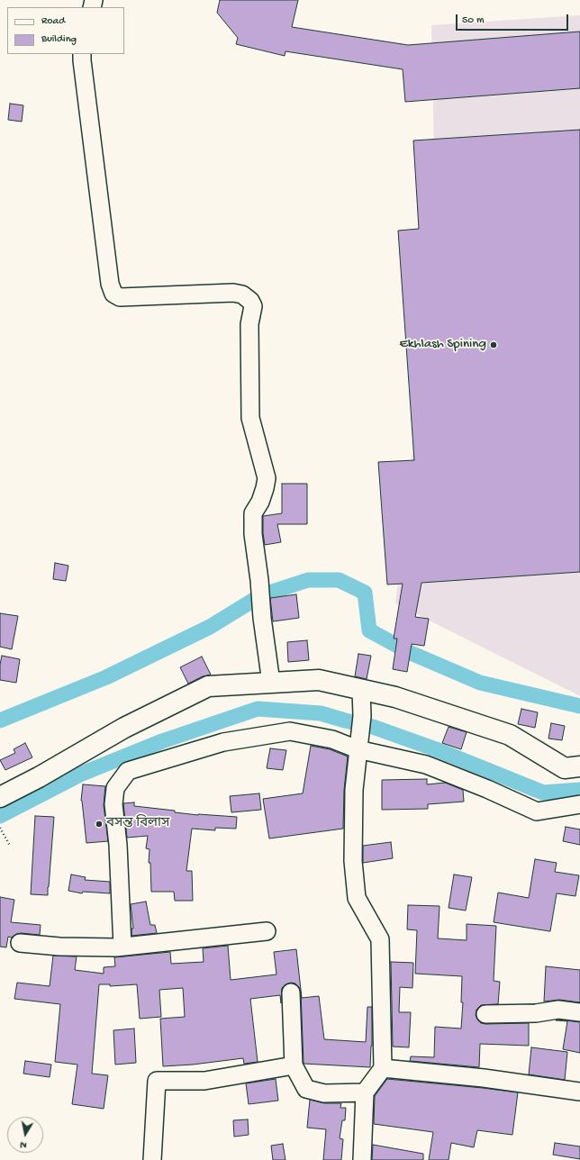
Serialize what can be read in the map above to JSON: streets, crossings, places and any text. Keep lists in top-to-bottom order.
{
  "places": ["Ekhlash Spining", "বসন্ত বিলাস"],
  "legend": ["Road", "Building"],
  "scale_bar": "50 m",
  "north": "bottom"
}
